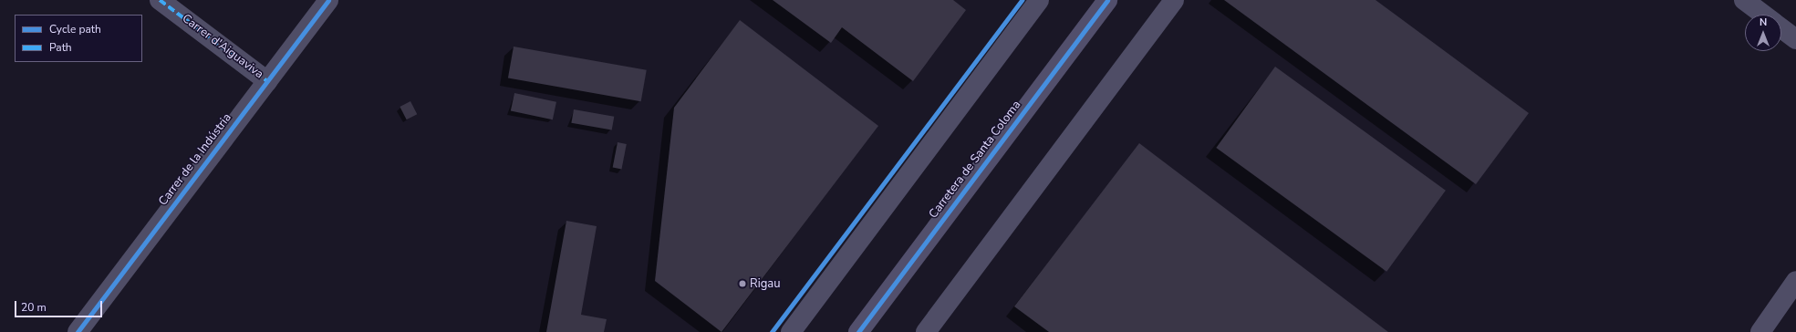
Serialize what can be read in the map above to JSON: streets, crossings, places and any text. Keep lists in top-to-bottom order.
{
  "streets": {
    "street": ["Carrer d'Aiguaviva", "Carrer de la Indústria", "Carretera de Santa Coloma"]
  },
  "crossings": [
    ["Carrer d'Aiguaviva", "Carrer de la Indústria"]
  ],
  "places": ["Rigau"],
  "legend": ["Cycle path", "Path"],
  "scale_bar": "20 m",
  "north": "top"
}
